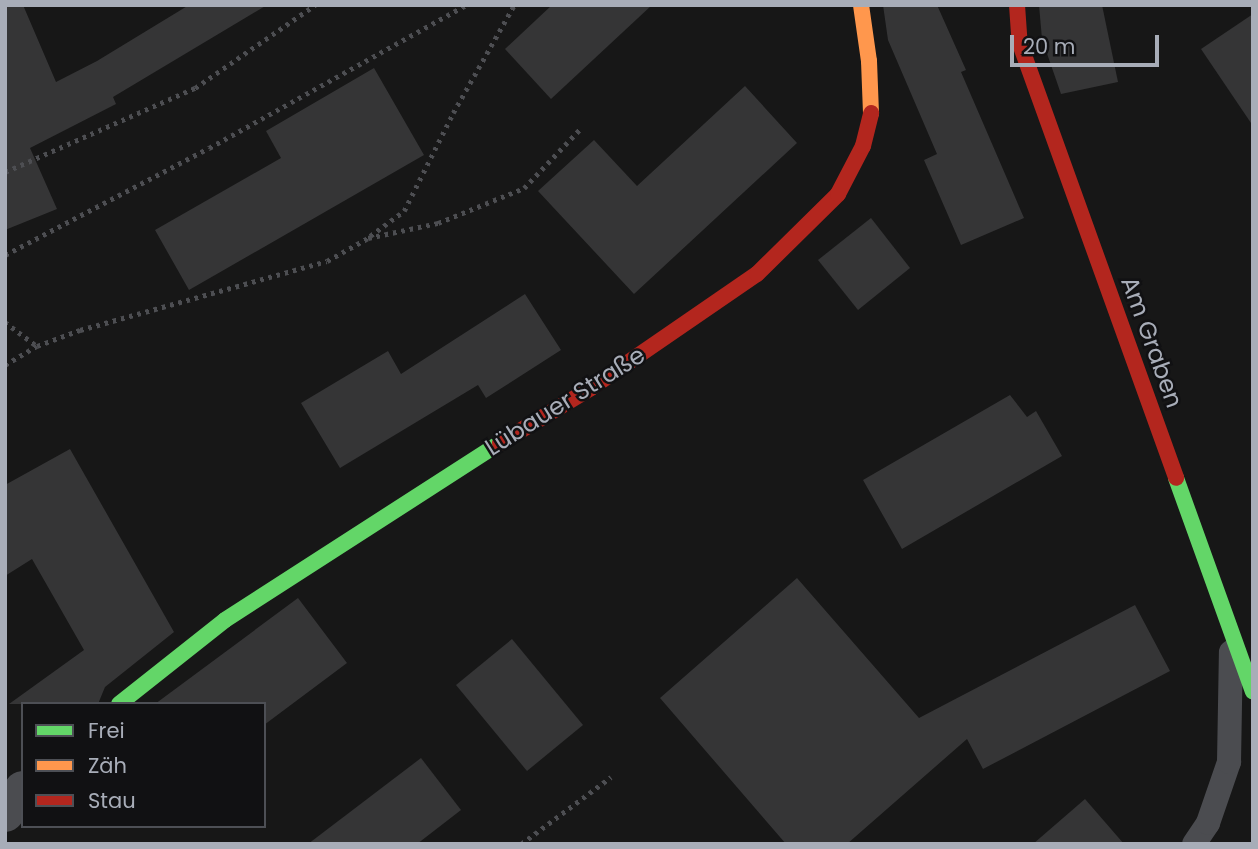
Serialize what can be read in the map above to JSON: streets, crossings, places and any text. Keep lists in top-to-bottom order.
{
  "streets": {
    "street": ["Am Graben", "Lübauer Straße"]
  },
  "legend": ["Frei", "Zäh", "Stau"],
  "scale_bar": "20 m"
}
